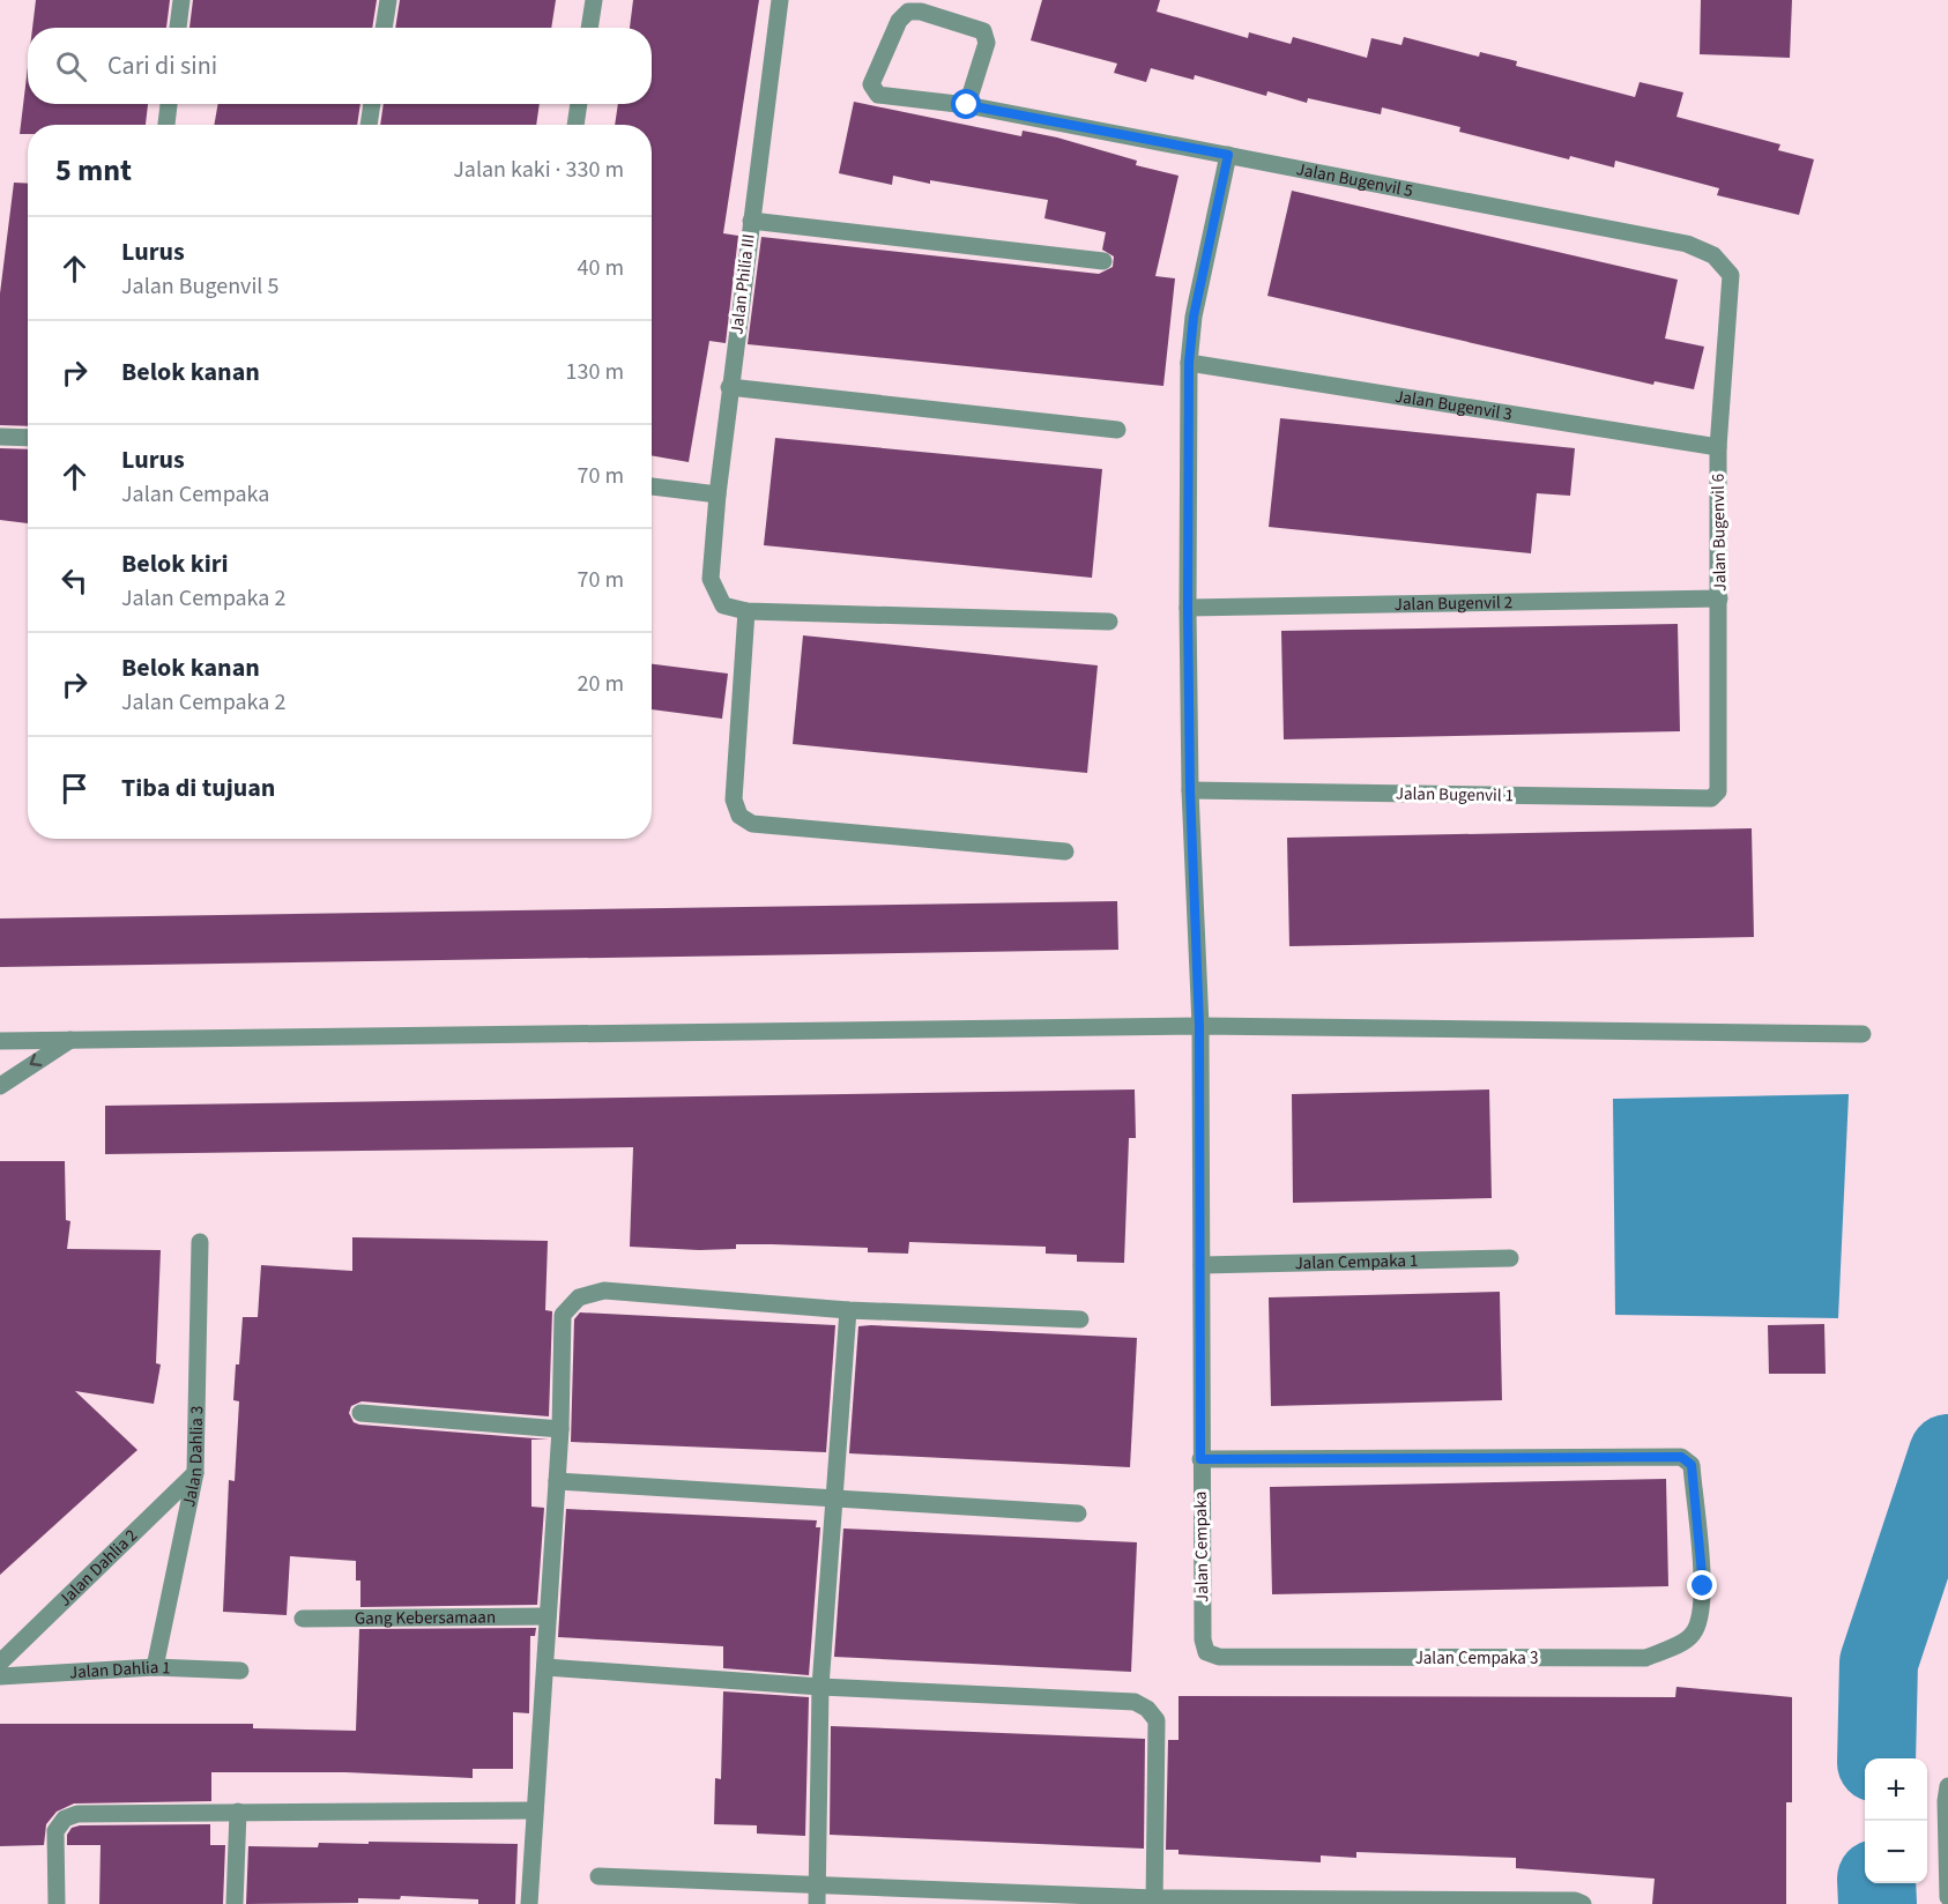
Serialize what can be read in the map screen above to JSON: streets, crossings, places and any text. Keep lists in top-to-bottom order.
{
  "streets": {
    "street": [
      "Jalan Bugenvil 5",
      "Jalan Philia III",
      "Jalan Bugenvil 3",
      "Jalan Bugenvil 6",
      "Jalan Bugenvil 2",
      "Jalan Bugenvil 1",
      "Jalan Cempaka 1",
      "Jalan Dahlia 3",
      "Jalan Cempaka",
      "Jalan Dahlia 2",
      "Gang Kebersamaan",
      "Jalan Cempaka 3",
      "Jalan Dahlia 1"
    ]
  },
  "crossings": [
    ["Jalan Bugenvil 5", "Jalan Bugenvil 6"],
    ["Jalan Bugenvil 5", "Jalan Cempaka"],
    ["Jalan Bugenvil 3", "Jalan Bugenvil 6"],
    ["Jalan Bugenvil 3", "Jalan Cempaka"],
    ["Jalan Bugenvil 6", "Jalan Bugenvil 2"],
    ["Jalan Bugenvil 6", "Jalan Bugenvil 1"],
    ["Jalan Bugenvil 2", "Jalan Cempaka"],
    ["Jalan Bugenvil 1", "Jalan Cempaka"],
    ["Jalan Cempaka 1", "Jalan Cempaka"],
    ["Jalan Dahlia 3", "Jalan Dahlia 2"],
    ["Jalan Dahlia 3", "Jalan Dahlia 1"],
    ["Jalan Cempaka", "Jalan Cempaka 3"]
  ],
  "page": {
    "search": "Cari di sini",
    "heading": ["5 mnt", "Jalan kaki · 330 m"],
    "list": [
      ["Lurus", "Jalan Bugenvil 5", "40 m"],
      ["Belok kanan", "130 m"],
      ["Lurus", "Jalan Cempaka", "70 m"],
      ["Belok kiri", "Jalan Cempaka 2", "70 m"],
      ["Belok kanan", "Jalan Cempaka 2", "20 m"],
      "Tiba di tujuan"
    ],
    "map_buttons": ["+", "−"]
  }
}
